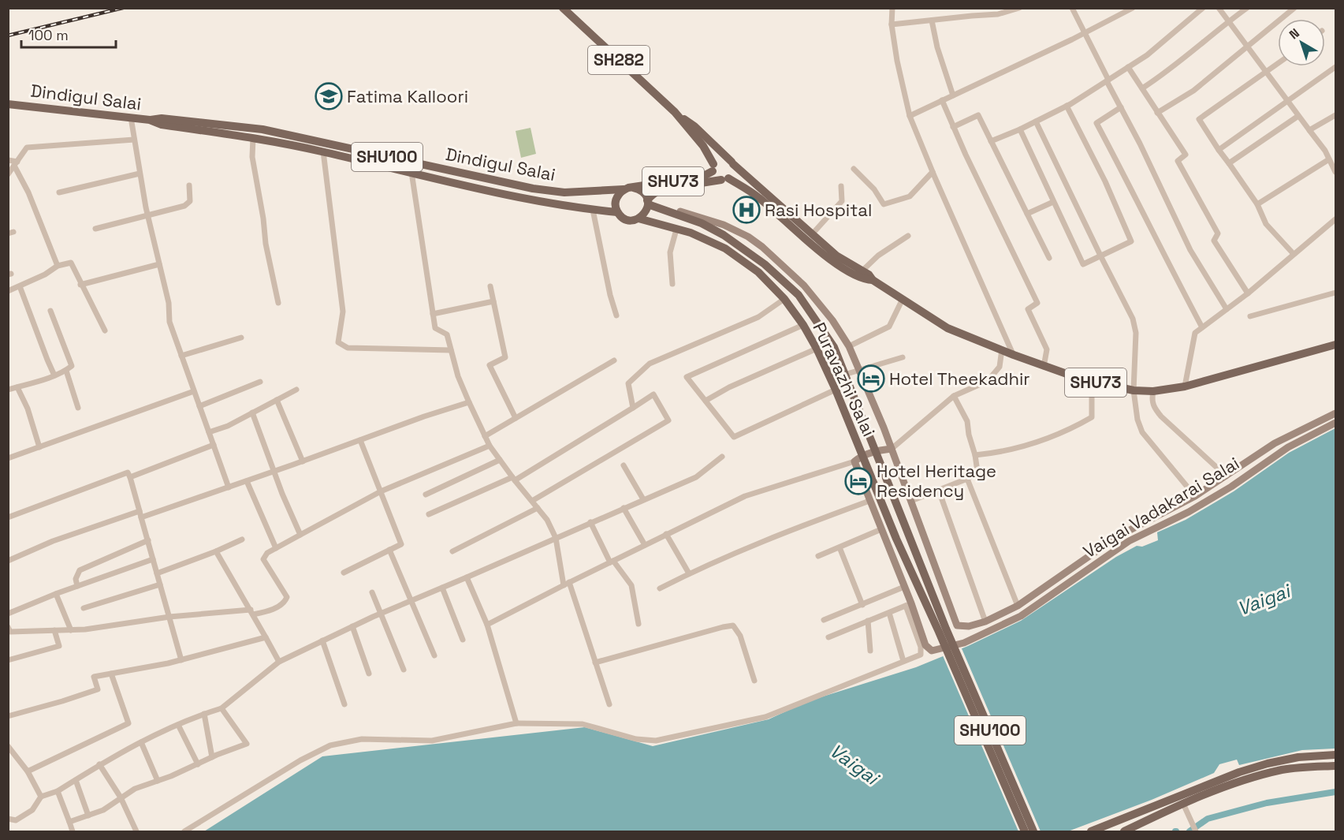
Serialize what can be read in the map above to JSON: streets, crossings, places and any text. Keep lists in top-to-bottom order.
{
  "streets": {
    "main road": [
      "SH282",
      "Dindigul Salai",
      "SHU100",
      "SHU73",
      "Puravazhi Salai",
      "Vaigai Vadakarai Salai"
    ]
  },
  "crossings": [
    ["SH282", "SHU73"],
    ["Dindigul Salai", "SHU100"],
    ["Dindigul Salai", "SHU73"],
    ["Dindigul Salai", "Puravazhi Salai"],
    ["SHU100", "SHU73"],
    ["SHU100", "Puravazhi Salai"],
    ["SHU73", "Puravazhi Salai"],
    ["Puravazhi Salai", "Vaigai Vadakarai Salai"]
  ],
  "water": ["Vaigai"],
  "places": {
    "school or university": ["Fatima Kalloori"],
    "hospital": ["Rasi Hospital"],
    "hotel": ["Hotel Theekadhir", "Hotel Heritage Residency"]
  },
  "scale_bar": "100 m",
  "north": "top left"
}
